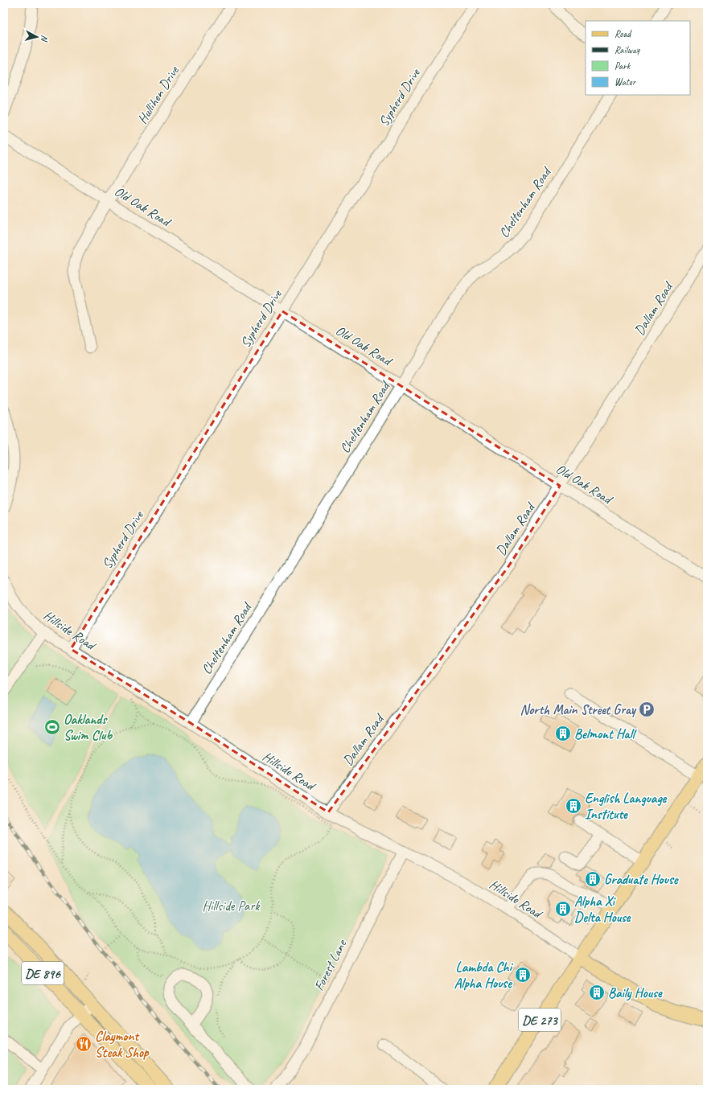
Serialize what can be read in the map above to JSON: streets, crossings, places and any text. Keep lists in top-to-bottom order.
{
  "streets": {
    "main road": ["DE 896", "DE 273"],
    "street": [
      "Hullihen Drive",
      "Sypherd Drive",
      "Cheltenham Road",
      "Old Oak Road",
      "Dallam Road",
      "Hillside Road",
      "Forest Lane"
    ]
  },
  "crossings": [
    ["Hullihen Drive", "Old Oak Road"],
    ["Sypherd Drive", "Old Oak Road"],
    ["Sypherd Drive", "Hillside Road"],
    ["Cheltenham Road", "Old Oak Road"],
    ["Cheltenham Road", "Hillside Road"],
    ["Old Oak Road", "Dallam Road"],
    ["Dallam Road", "Hillside Road"],
    ["Hillside Road", "Forest Lane"],
    ["Hillside Road", "DE 273"]
  ],
  "parks": ["Hillside Park"],
  "places": {
    "parking": ["North Main Street Gray"],
    "sports": ["Oaklands Swim Club"],
    "building": [
      "Belmont Hall",
      "English Language Institute",
      "Graduate House",
      "Alpha Xi Delta House",
      "Lambda Chi Alpha House",
      "Baily House"
    ],
    "restaurant": ["Claymont Steak Shop"]
  },
  "legend": [
    "Road",
    "Railway",
    "Park",
    "Water"
  ],
  "north": "right"
}
